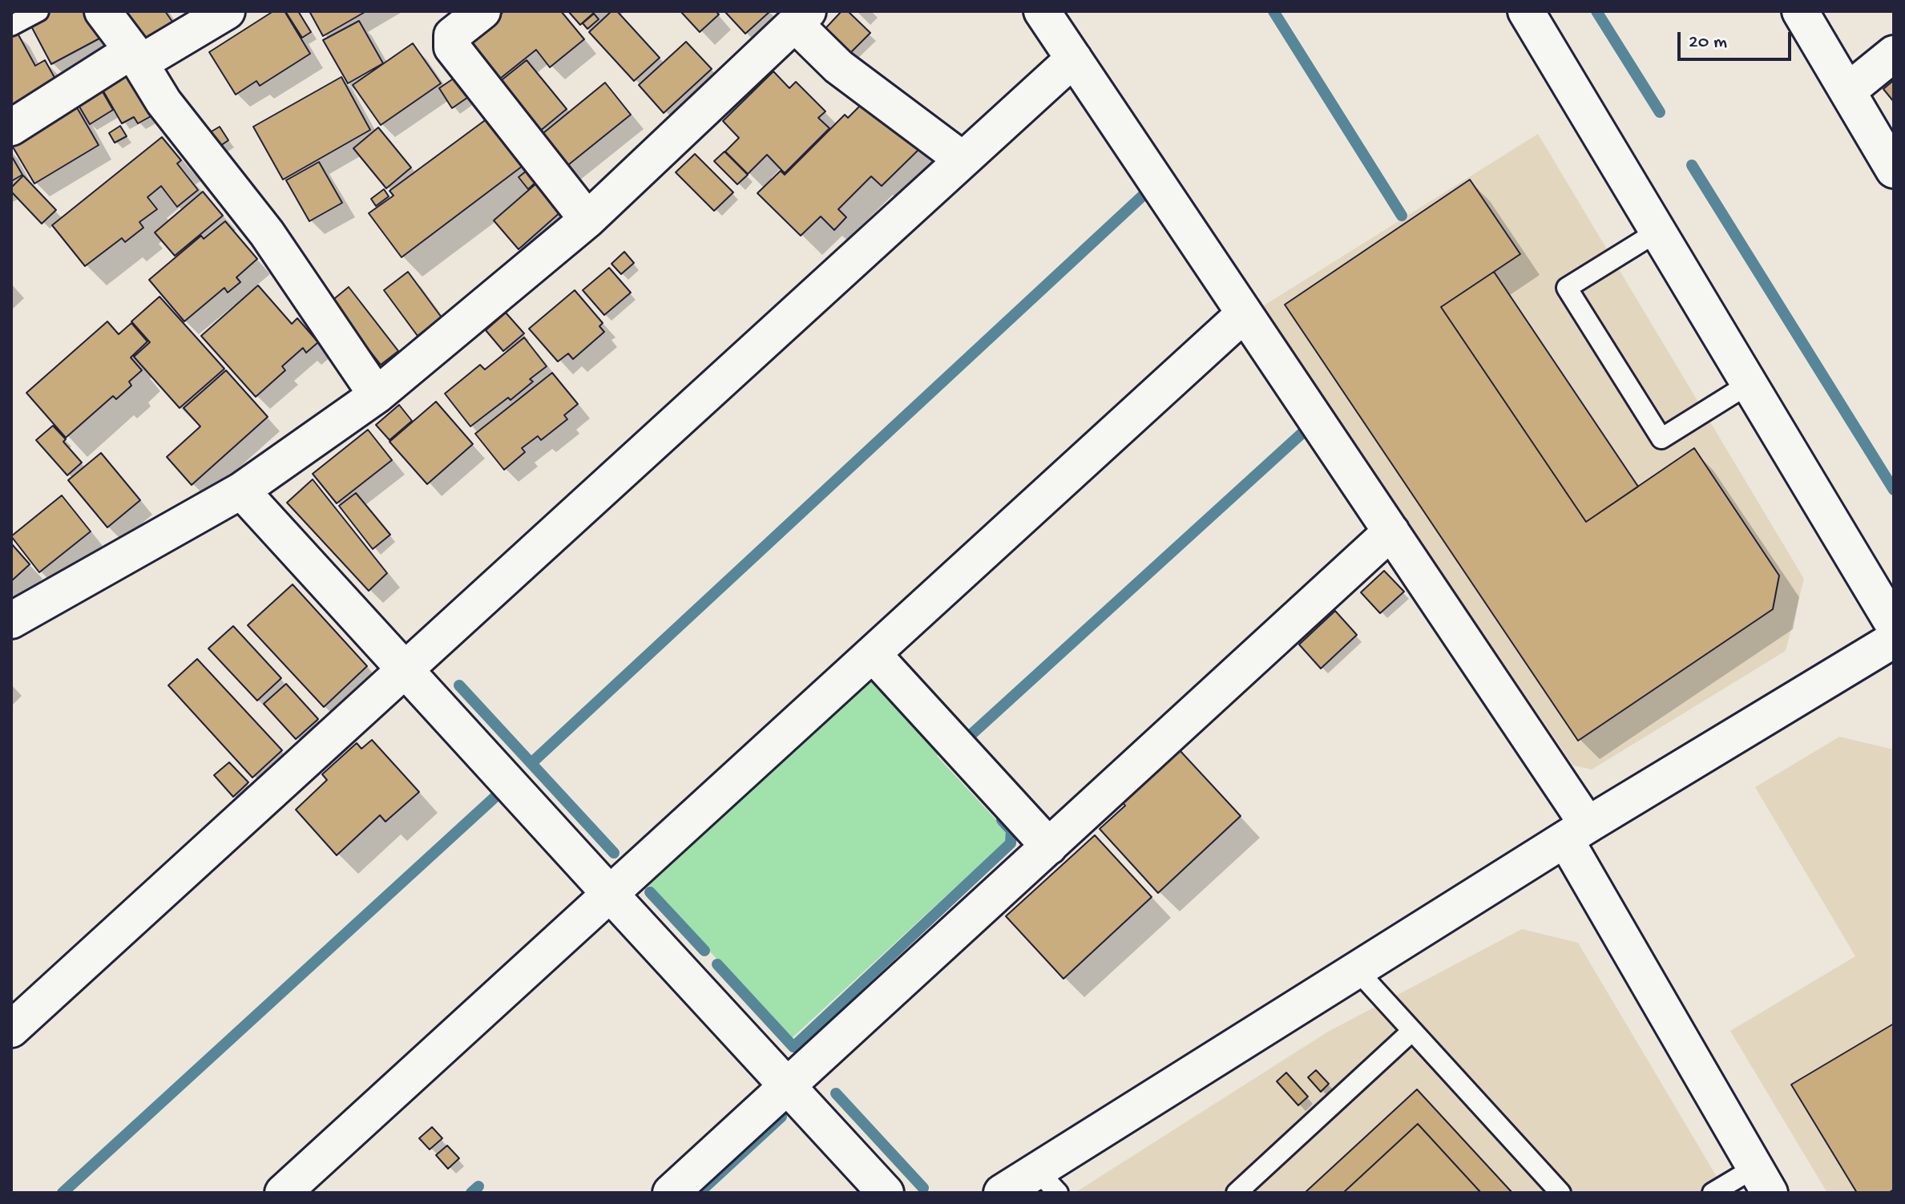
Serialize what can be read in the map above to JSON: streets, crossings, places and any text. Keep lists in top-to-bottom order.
{
  "scale_bar": "20 m"
}
